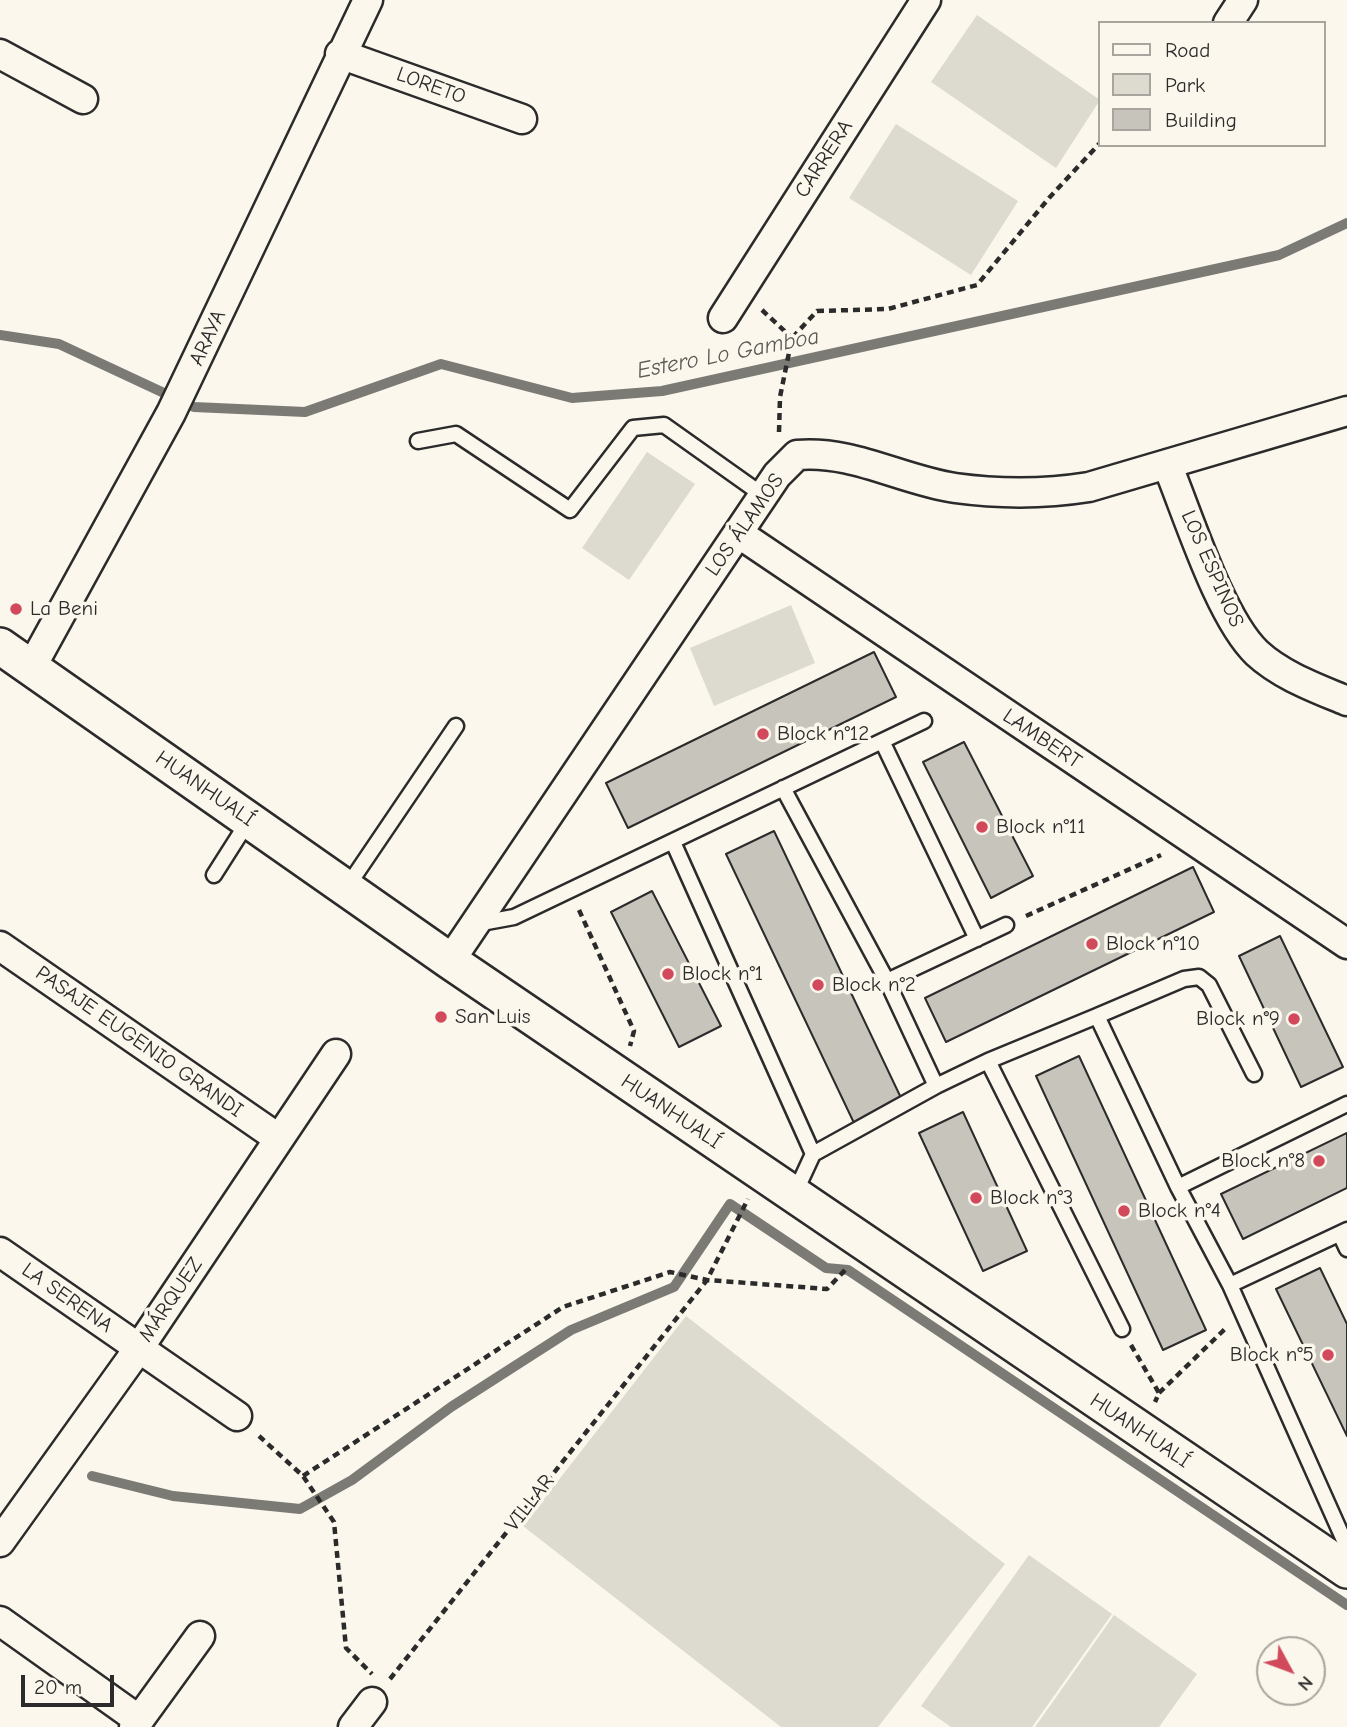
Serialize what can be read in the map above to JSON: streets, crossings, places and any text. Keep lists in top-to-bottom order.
{
  "streets": {
    "street": [
      "LORETO",
      "CARRERA",
      "ARAYA",
      "LOS ÁLAMOS",
      "LOS ESPINOS",
      "LAMBERT",
      "HUANHUALÍ",
      "PASAJE EUGENIO GRANDI",
      "LA SERENA",
      "MÁRQUEZ"
    ],
    "path": ["VILLAR"]
  },
  "crossings": [
    ["LORETO", "ARAYA"],
    ["ARAYA", "HUANHUALÍ"],
    ["LOS ÁLAMOS", "LOS ESPINOS"],
    ["LOS ÁLAMOS", "LAMBERT"],
    ["LOS ÁLAMOS", "HUANHUALÍ"],
    ["PASAJE EUGENIO GRANDI", "MÁRQUEZ"],
    ["LA SERENA", "MÁRQUEZ"]
  ],
  "water": ["Estero Lo Gamboa"],
  "places": [
    "La Beni",
    "Block n°12",
    "Block n°11",
    "Block n°10",
    "Block n°1",
    "Block n°2",
    "San Luis",
    "Block n°9",
    "Block n°8",
    "Block n°3",
    "Block n°4",
    "Block n°5"
  ],
  "legend": ["Road", "Park", "Building"],
  "scale_bar": "20 m",
  "north": "bottom right"
}
